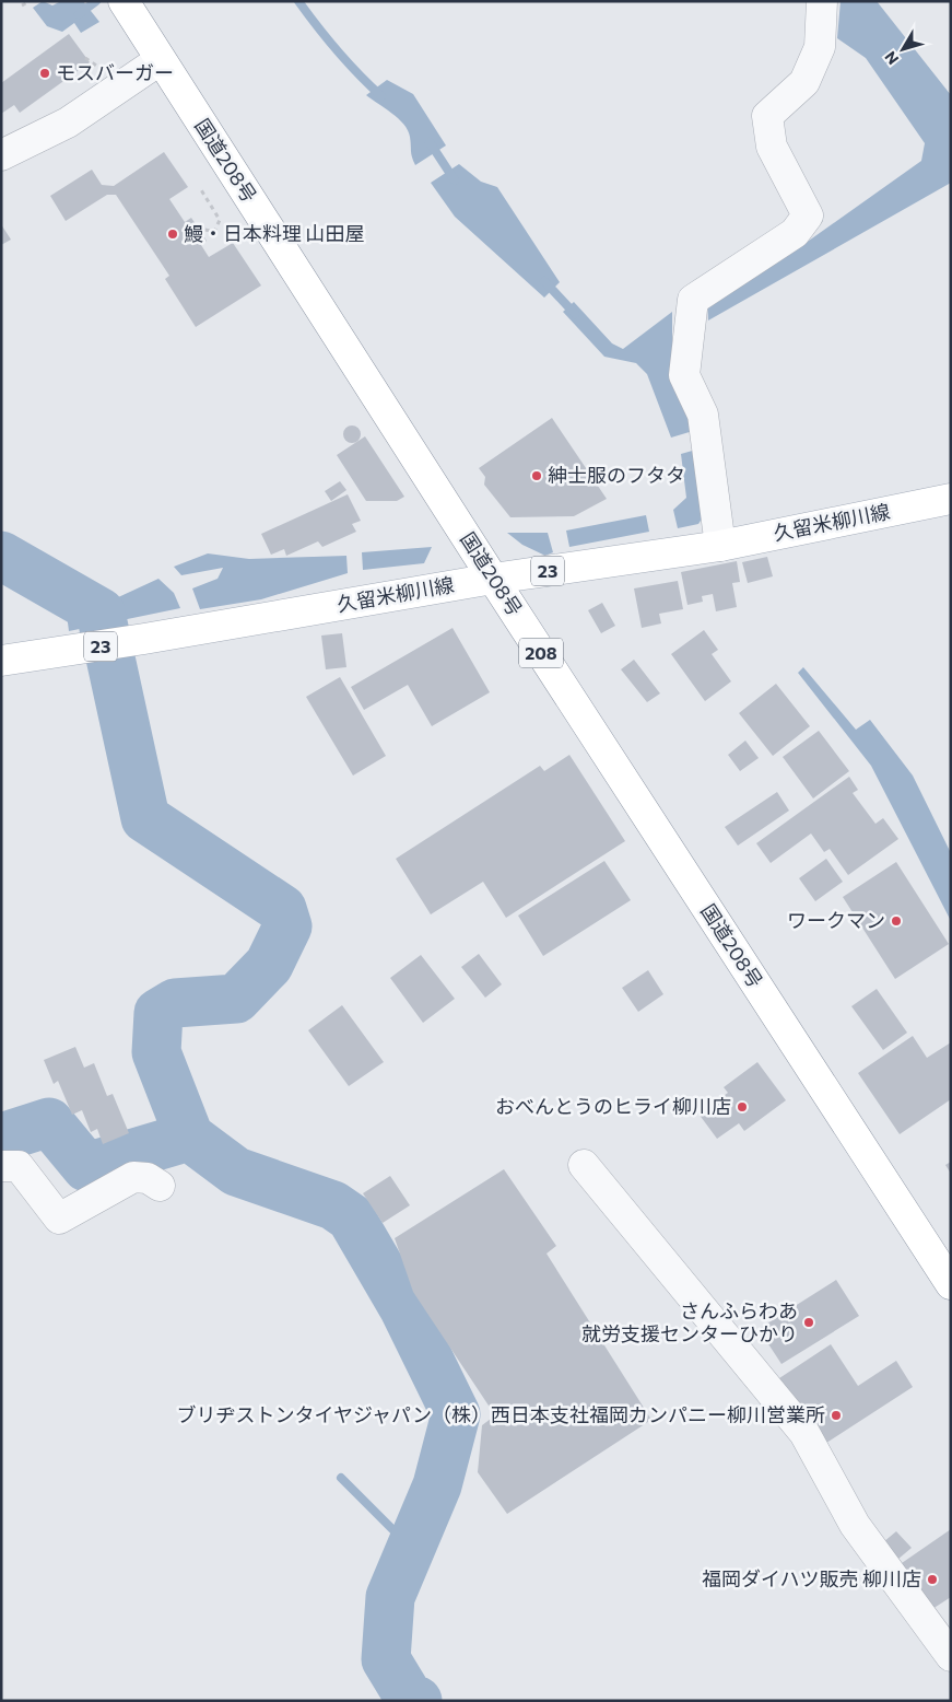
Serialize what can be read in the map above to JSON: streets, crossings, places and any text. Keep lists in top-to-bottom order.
{
  "streets": {
    "main road": [
      "国道208号",
      "久留米柳川線",
      "23",
      "208"
    ]
  },
  "crossings": [
    ["国道208号", "久留米柳川線"]
  ],
  "places": [
    "モスバーガー",
    "鰻・日本料理 山田屋",
    "紳士服のフタタ",
    "ワークマン",
    "おべんとうのヒライ柳川店",
    "さんふらわあ 就労支援センターひかり",
    "ブリヂストンタイヤジャパン（株）西日本支社福岡カンパニー柳川営業所",
    "福岡ダイハツ販売 柳川店"
  ],
  "north": "bottom left"
}
